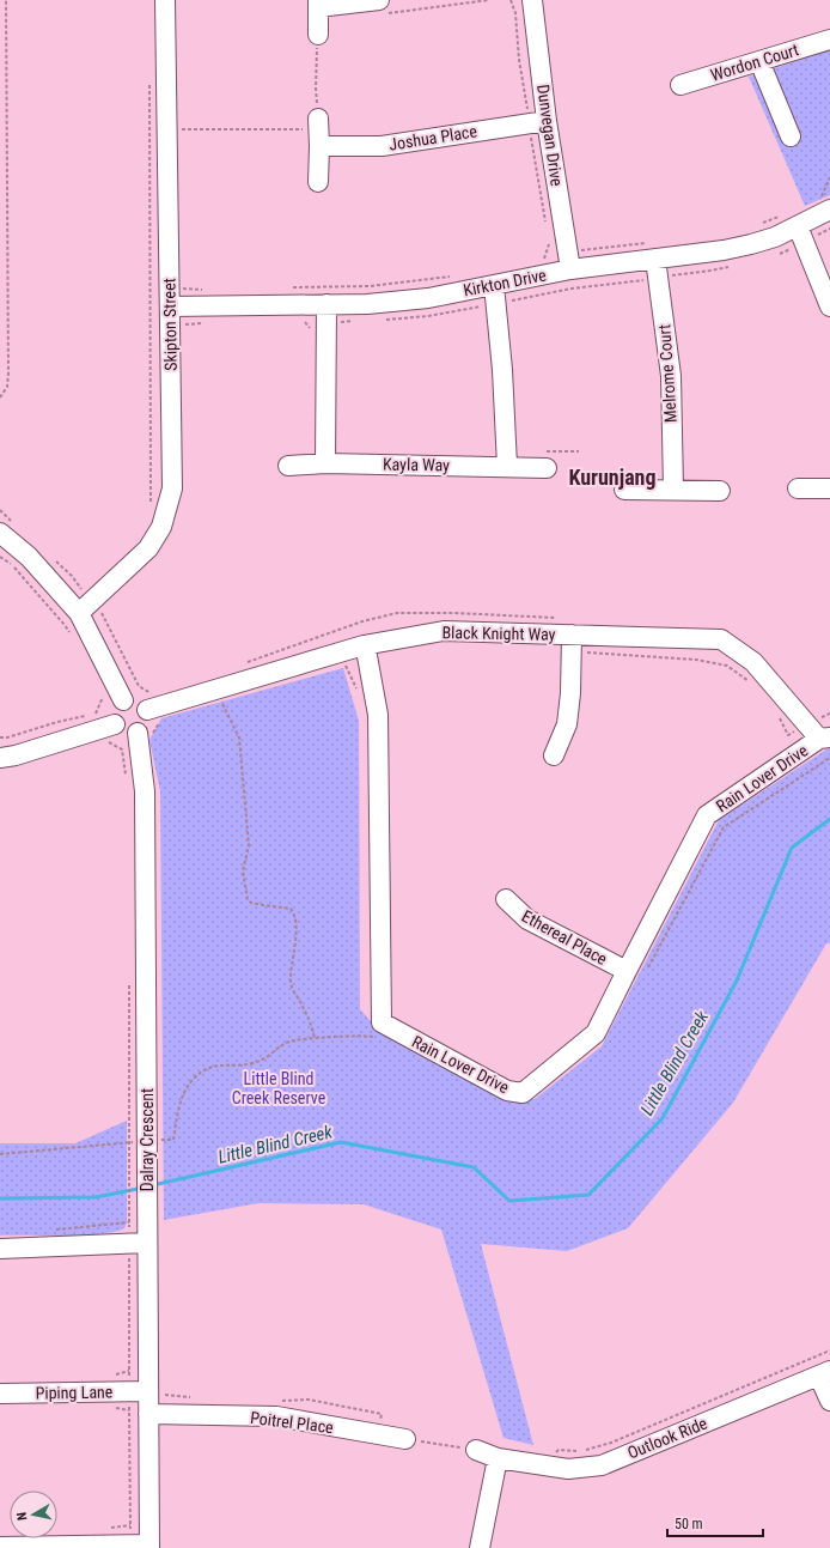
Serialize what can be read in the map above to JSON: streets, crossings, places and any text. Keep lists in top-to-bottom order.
{
  "streets": {
    "street": [
      "Wordon Court",
      "Dunvegan Drive",
      "Joshua Place",
      "Kirkton Drive",
      "Skipton Street",
      "Melrome Court",
      "Kayla Way",
      "Black Knight Way",
      "Rain Lover Drive",
      "Ethereal Place",
      "Dalray Crescent",
      "Piping Lane",
      "Poitrel Place",
      "Outlook Ride"
    ]
  },
  "crossings": [
    ["Dunvegan Drive", "Joshua Place"],
    ["Dunvegan Drive", "Kirkton Drive"],
    ["Kirkton Drive", "Skipton Street"],
    ["Kirkton Drive", "Melrome Court"],
    ["Black Knight Way", "Rain Lover Drive"],
    ["Black Knight Way", "Dalray Crescent"],
    ["Rain Lover Drive", "Ethereal Place"],
    ["Dalray Crescent", "Piping Lane"],
    ["Dalray Crescent", "Poitrel Place"]
  ],
  "districts": ["Kurunjang"],
  "water": ["Little Blind Creek"],
  "parks": ["Little Blind Creek Reserve"],
  "scale_bar": "50 m",
  "north": "left"
}
